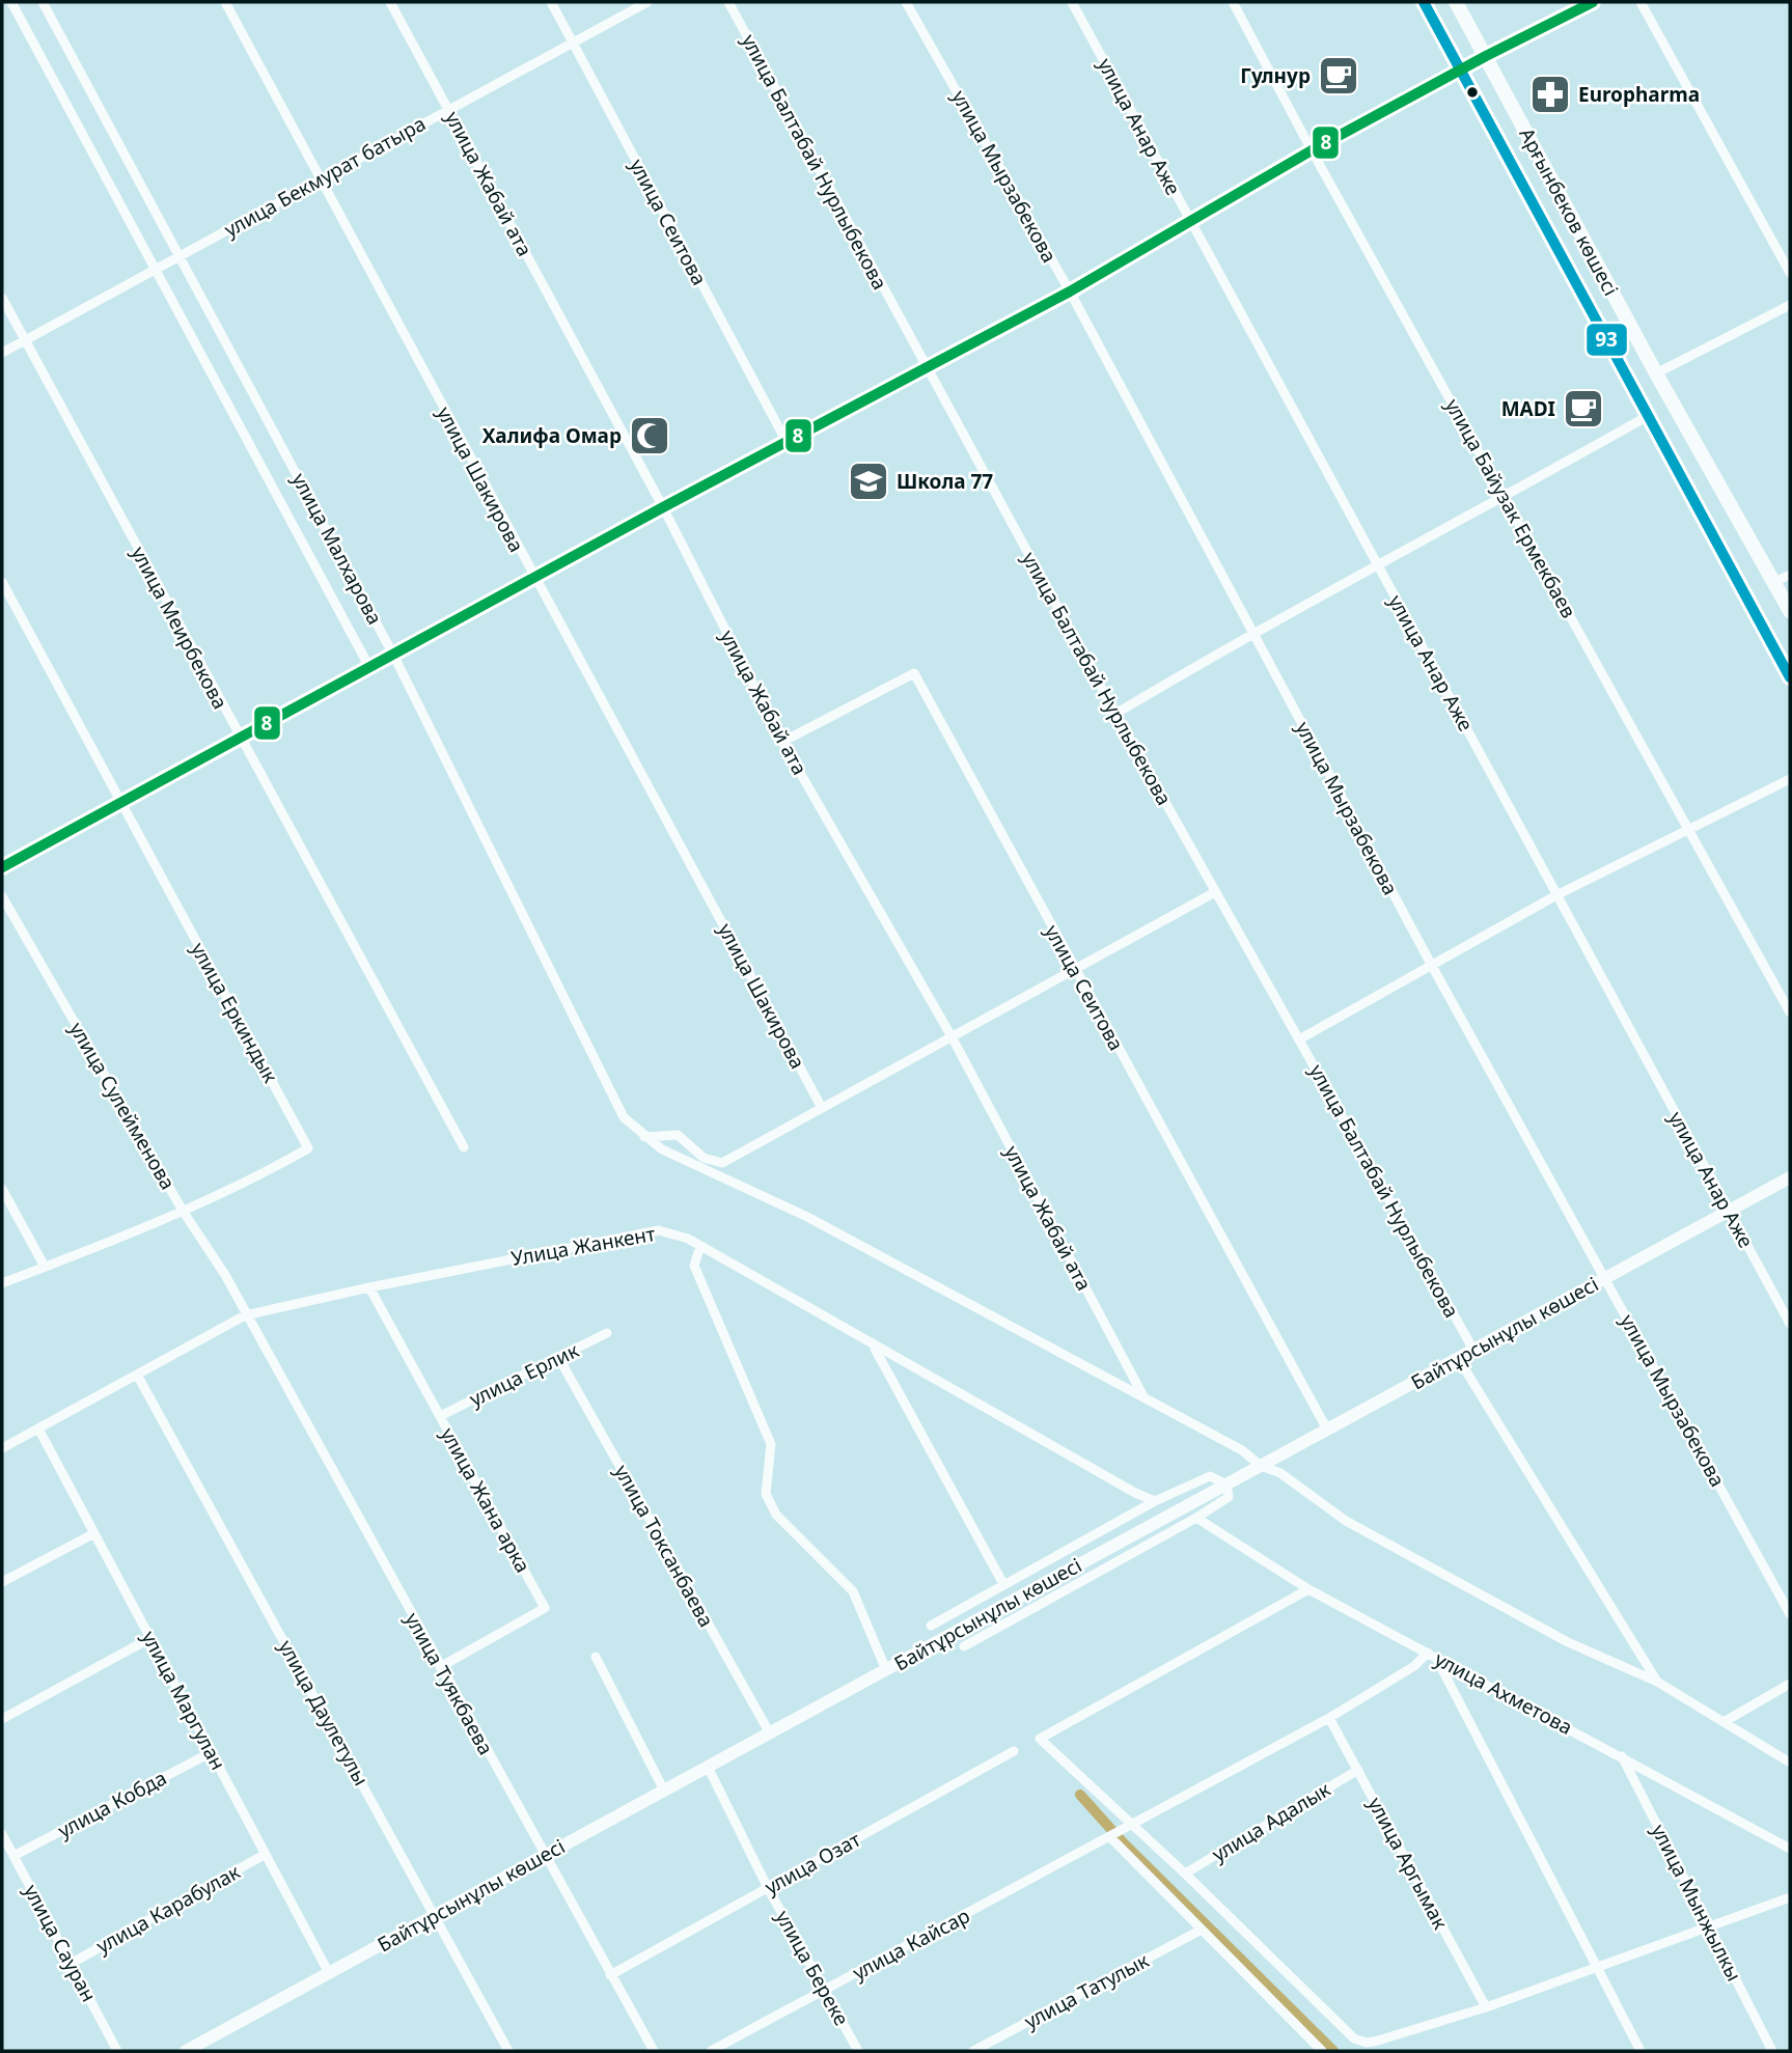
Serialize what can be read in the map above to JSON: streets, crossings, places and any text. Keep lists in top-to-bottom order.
{
  "streets": {
    "main road": ["Арғынбеков көшесі", "Байтұрсынұлы көшесі"],
    "street": [
      "улица Анар Аже",
      "улица Балтабай Нурлыбекова",
      "улица Бекмурат батыра",
      "улица Мырзабекова",
      "улица Жабай ата",
      "улица Сеитова",
      "улица Шакирова",
      "улица Байузак Ермекбаев",
      "улица Малхарова",
      "улица Меирбекова",
      "улица Еркиндык",
      "улица Сулейменова",
      "Улица Жанкент",
      "улица Ерлик",
      "улица Жана арка",
      "улица Токсанбаева",
      "улица Туякбаева",
      "улица Ахметова",
      "улица Маргулан",
      "улица Даулетулы",
      "улица Кобда",
      "улица Адалык",
      "улица Озат",
      "улица Аргымак",
      "улица Мынжылкы",
      "улица Карабулак",
      "улица Сауран",
      "улица Кайсар",
      "улица Береке",
      "улица Татулык"
    ]
  },
  "crossings": [
    ["улица Анар Аже", "Байтұрсынұлы көшесі"],
    ["улица Балтабай Нурлыбекова", "Байтұрсынұлы көшесі"],
    ["улица Бекмурат батыра", "улица Жабай ата"],
    ["улица Бекмурат батыра", "улица Сеитова"],
    ["улица Бекмурат батыра", "улица Шакирова"],
    ["улица Бекмурат батыра", "улица Малхарова"],
    ["улица Бекмурат батыра", "улица Меирбекова"],
    ["улица Мырзабекова", "Байтұрсынұлы көшесі"],
    ["улица Жабай ата", "улица Сеитова"],
    ["улица Жабай ата", "улица Малхарова"],
    ["улица Сеитова", "Байтұрсынұлы көшесі"],
    ["улица Малхарова", "Байтұрсынұлы көшесі"],
    ["улица Еркиндык", "улица Сулейменова"],
    ["улица Сулейменова", "Улица Жанкент"],
    ["улица Сулейменова", "улица Туякбаева"],
    ["Улица Жанкент", "улица Жана арка"],
    ["Улица Жанкент", "улица Туякбаева"],
    ["Улица Жанкент", "улица Маргулан"],
    ["Улица Жанкент", "улица Даулетулы"],
    ["Байтұрсынұлы көшесі", "улица Токсанбаева"],
    ["Байтұрсынұлы көшесі", "улица Туякбаева"],
    ["Байтұрсынұлы көшесі", "улица Маргулан"],
    ["Байтұрсынұлы көшесі", "улица Даулетулы"],
    ["Байтұрсынұлы көшесі", "улица Береке"],
    ["улица Ерлик", "улица Жана арка"],
    ["улица Ерлик", "улица Токсанбаева"],
    ["улица Жана арка", "улица Туякбаева"],
    ["улица Туякбаева", "улица Озат"],
    ["улица Ахметова", "улица Мынжылкы"],
    ["улица Маргулан", "улица Кобда"],
    ["улица Маргулан", "улица Карабулак"],
    ["улица Кобда", "улица Сауран"],
    ["улица Адалык", "улица Аргымак"],
    ["улица Озат", "улица Береке"],
    ["улица Карабулак", "улица Сауран"],
    ["улица Кайсар", "улица Береке"]
  ],
  "places": {
    "cafe": ["Гулнур", "MADI"],
    "pharmacy": ["Europharma"],
    "mosque": ["Халифа Омар"],
    "school or university": ["Школа 77"]
  },
  "lines": ["transit line 93", "transit line 8"]
}
